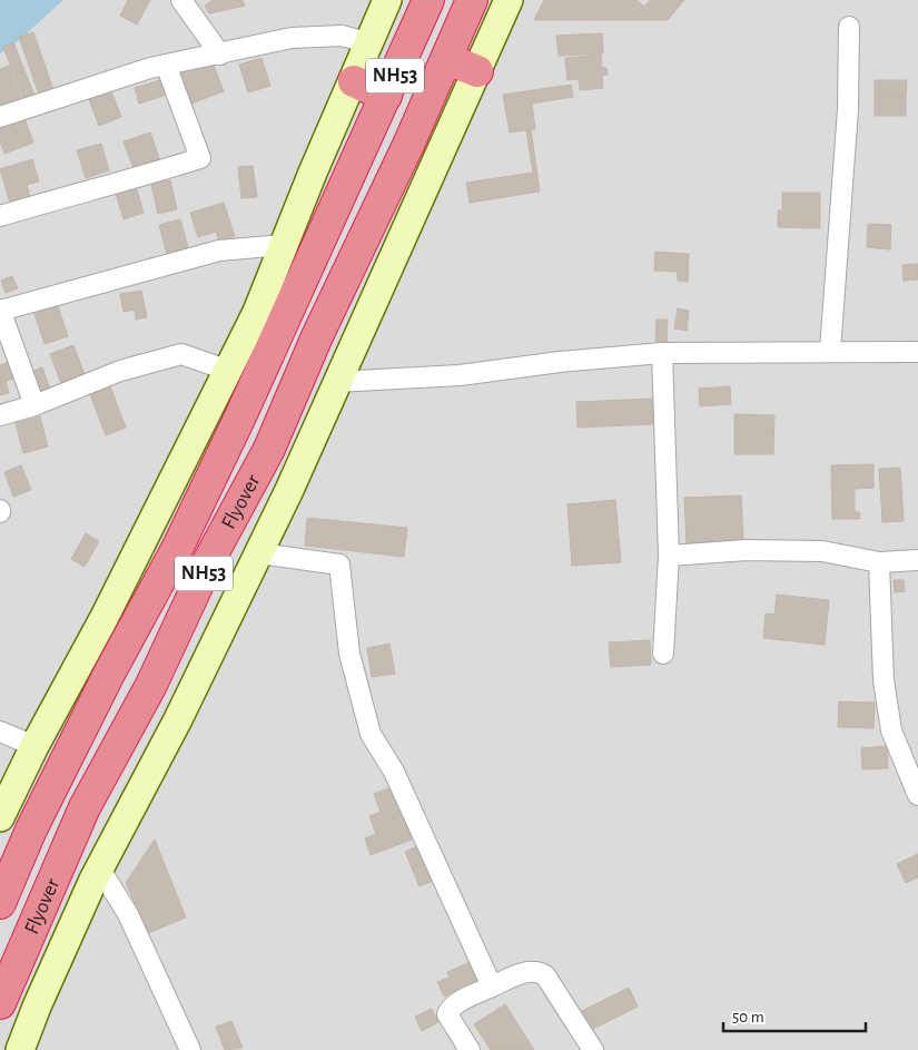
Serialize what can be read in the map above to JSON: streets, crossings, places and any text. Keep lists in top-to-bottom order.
{
  "streets": {
    "highway": ["NH53", "Flyover"]
  },
  "crossings": [
    ["NH53", "Flyover"]
  ],
  "scale_bar": "50 m"
}
